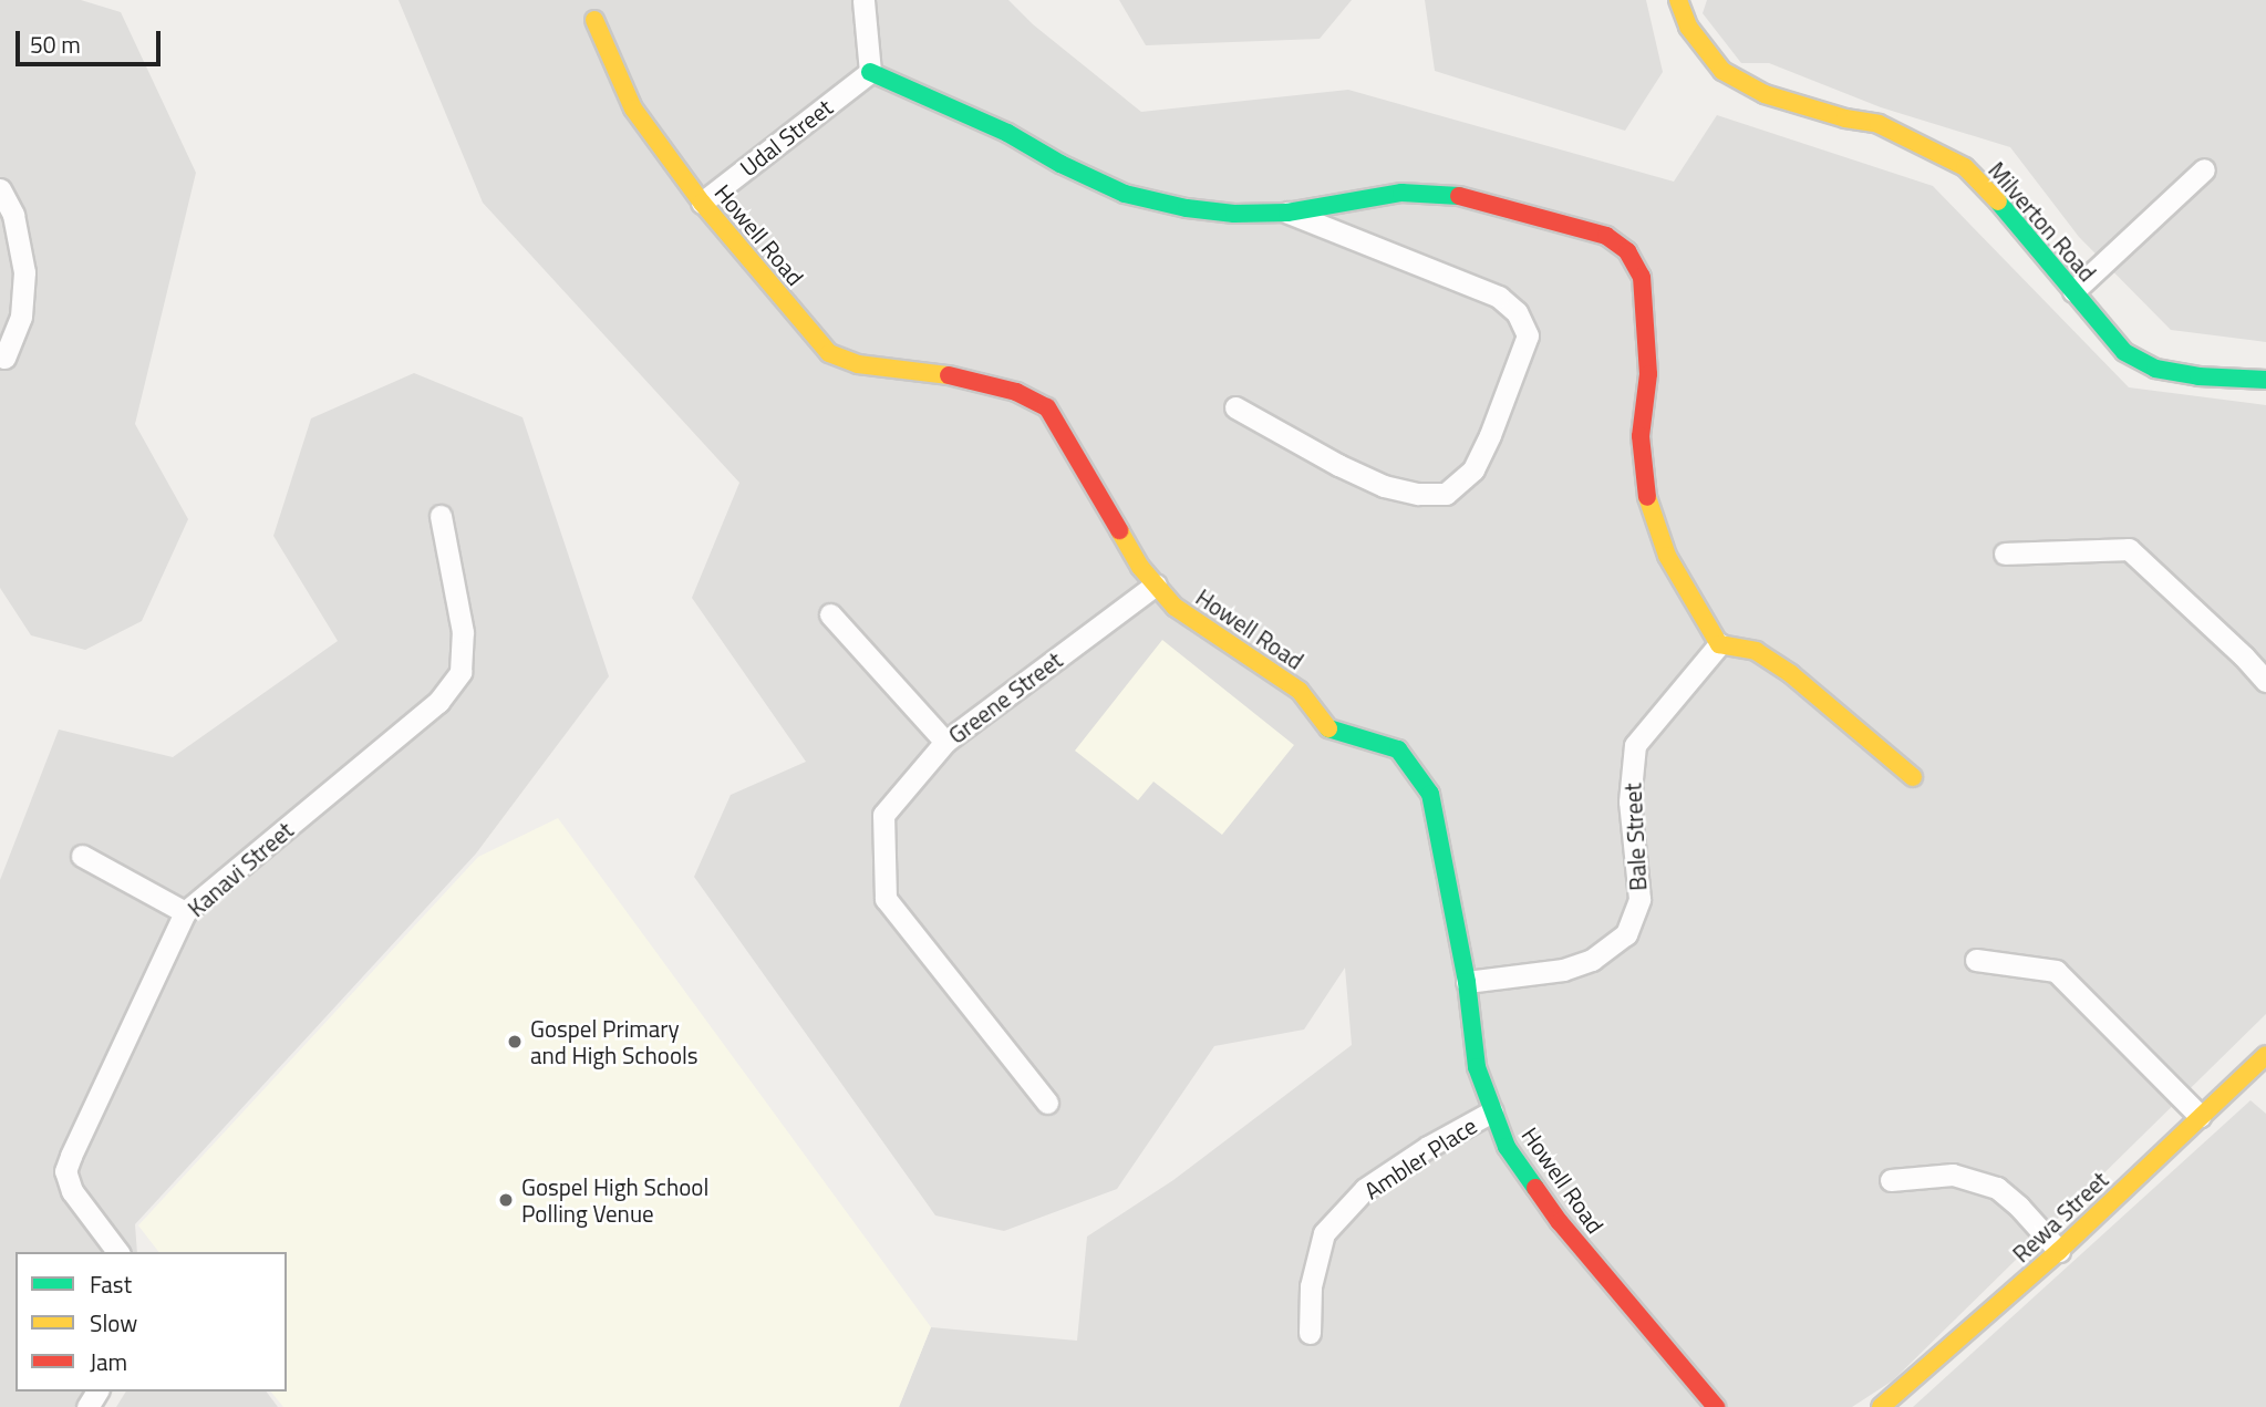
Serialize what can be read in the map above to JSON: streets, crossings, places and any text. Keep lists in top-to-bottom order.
{
  "streets": {
    "street": [
      "Udal Street",
      "Milverton Road",
      "Howell Road",
      "Greene Street",
      "Bale Street",
      "Kanavi Street",
      "Ambler Place",
      "Rewa Street"
    ]
  },
  "crossings": [
    ["Udal Street", "Howell Road"],
    ["Howell Road", "Greene Street"],
    ["Howell Road", "Bale Street"],
    ["Howell Road", "Ambler Place"]
  ],
  "places": ["Gospel Primary and High Schools", "Gospel High School Polling Venue"],
  "legend": ["Fast", "Slow", "Jam"],
  "scale_bar": "50 m"
}
